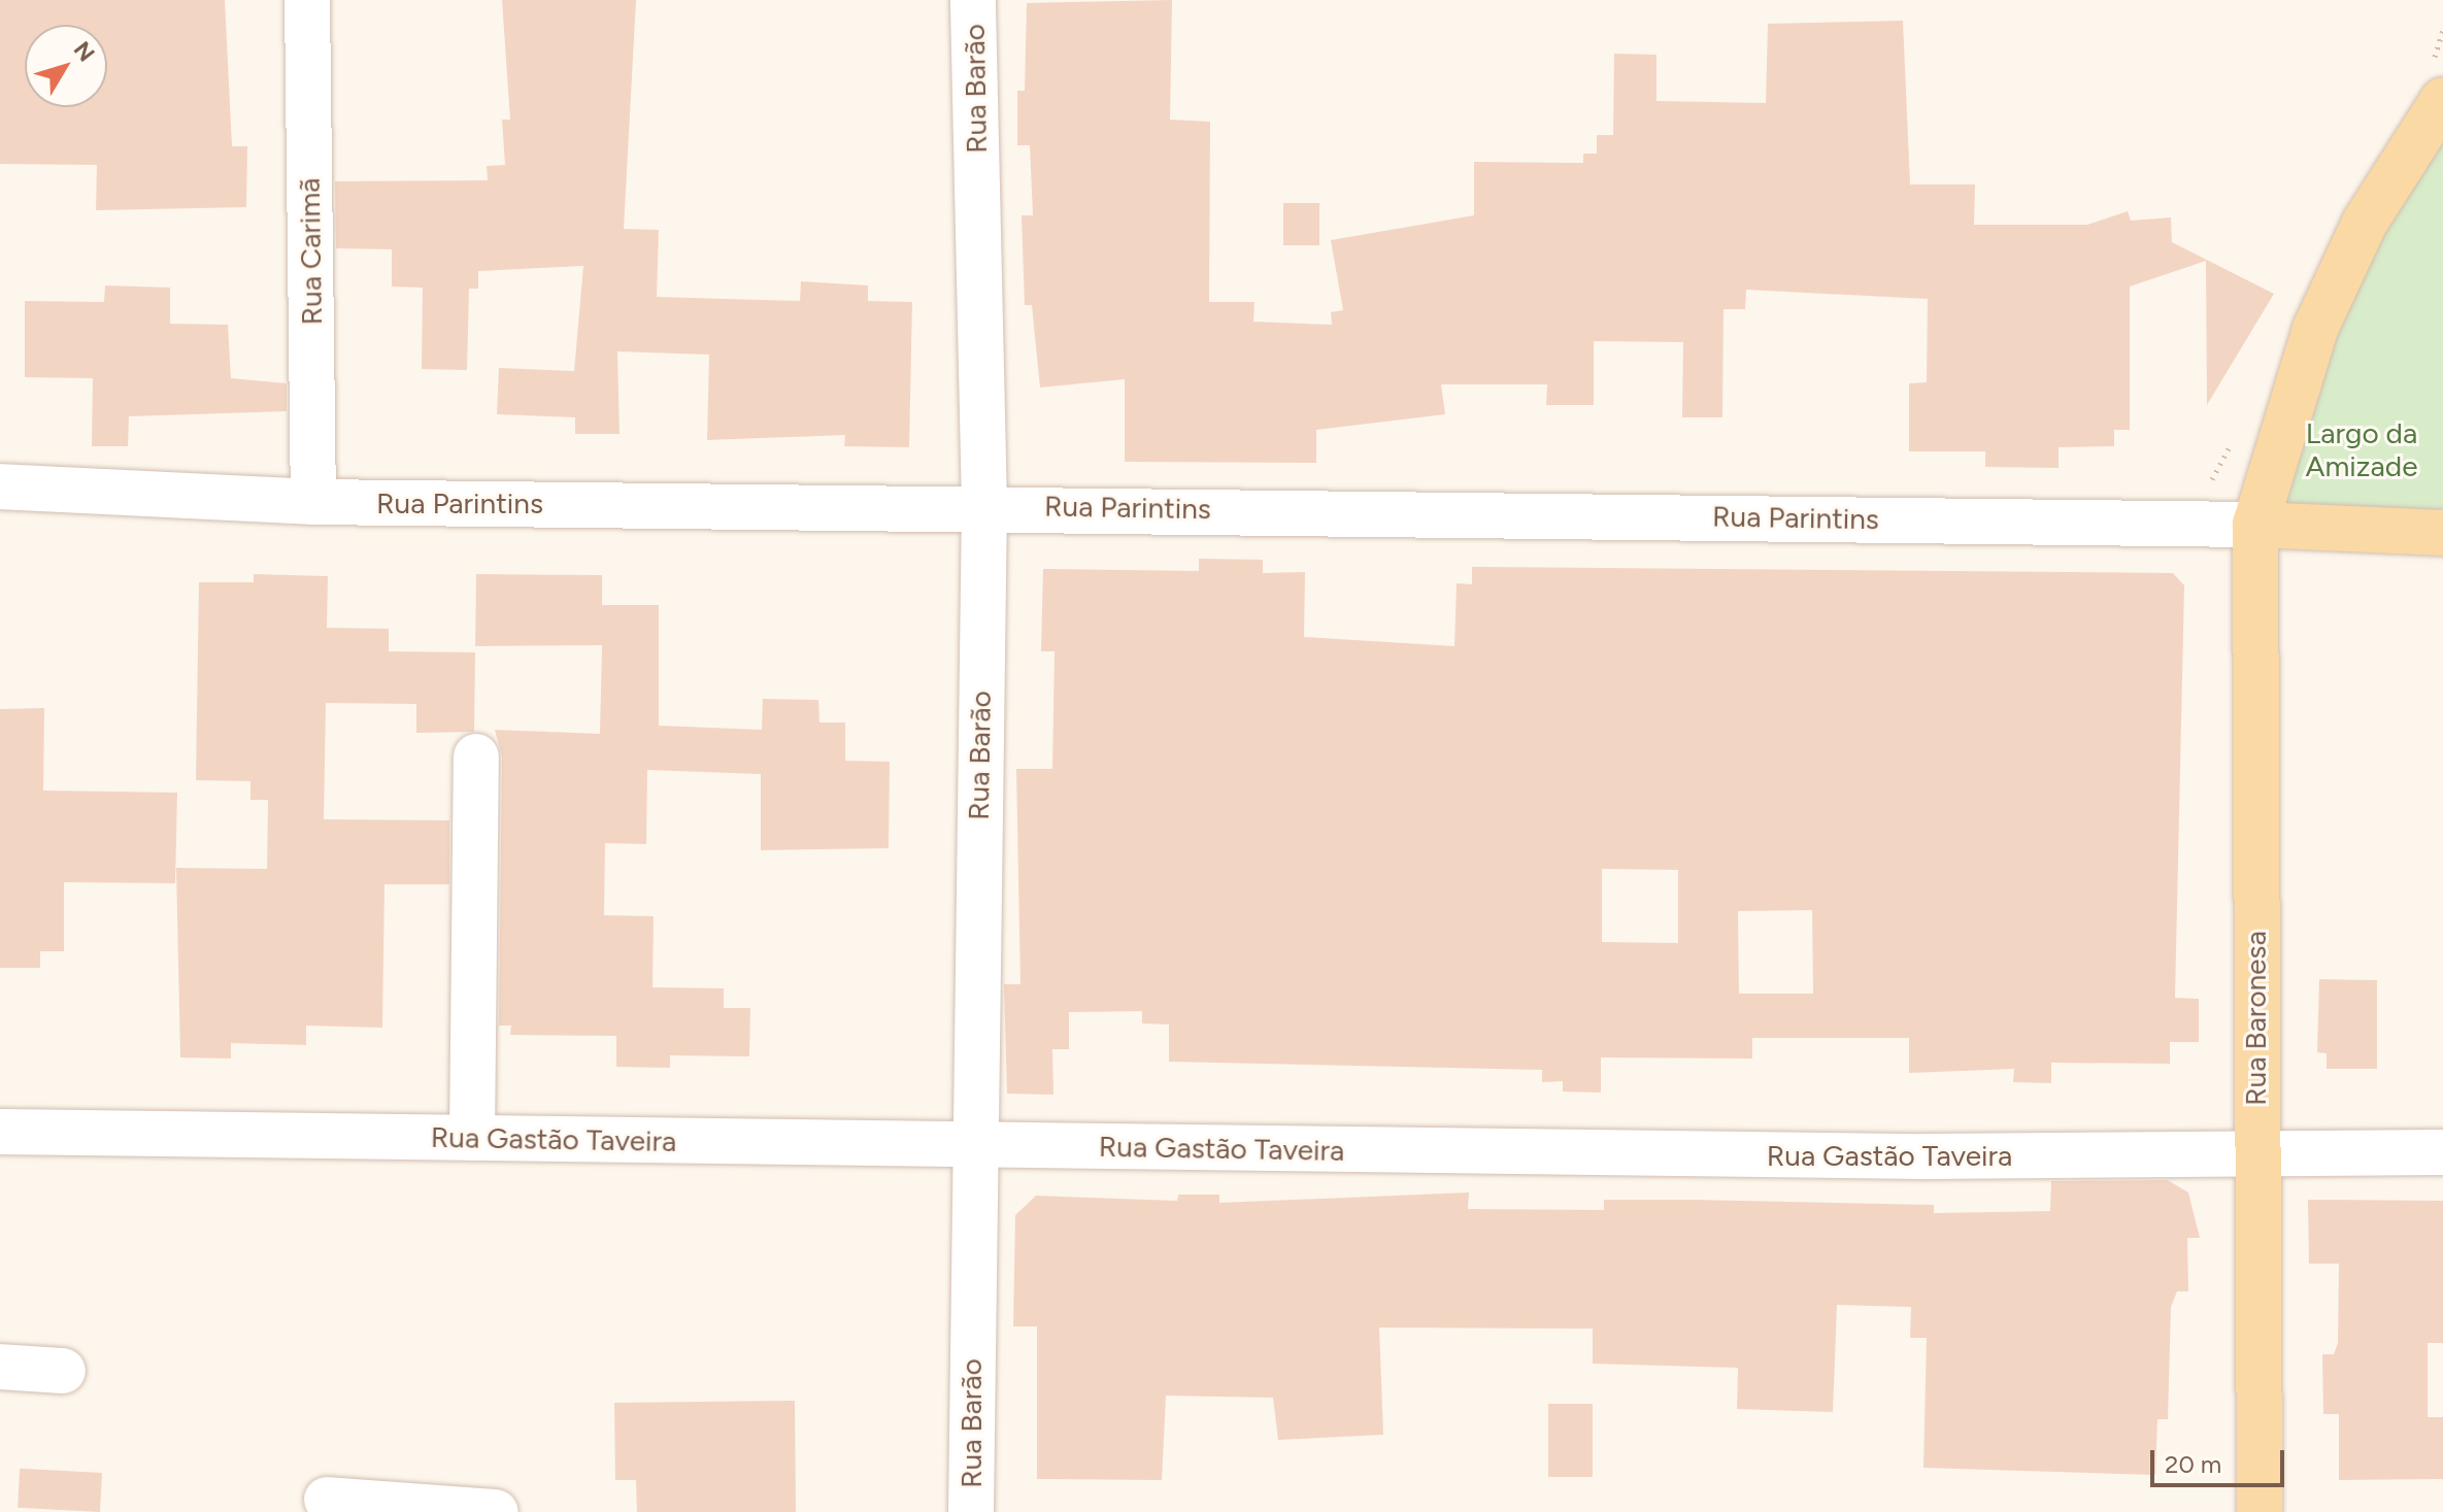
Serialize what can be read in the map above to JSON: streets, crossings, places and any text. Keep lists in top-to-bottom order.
{
  "streets": {
    "main road": ["Rua Baronesa"],
    "street": [
      "Rua Barão",
      "Rua Carimã",
      "Rua Parintins",
      "Rua Gastão Taveira"
    ]
  },
  "crossings": [
    ["Rua Barão", "Rua Parintins"],
    ["Rua Barão", "Rua Gastão Taveira"],
    ["Rua Carimã", "Rua Parintins"],
    ["Rua Parintins", "Rua Baronesa"],
    ["Rua Baronesa", "Rua Gastão Taveira"]
  ],
  "parks": ["Largo da Amizade"],
  "scale_bar": "20 m",
  "north": "top right"
}
